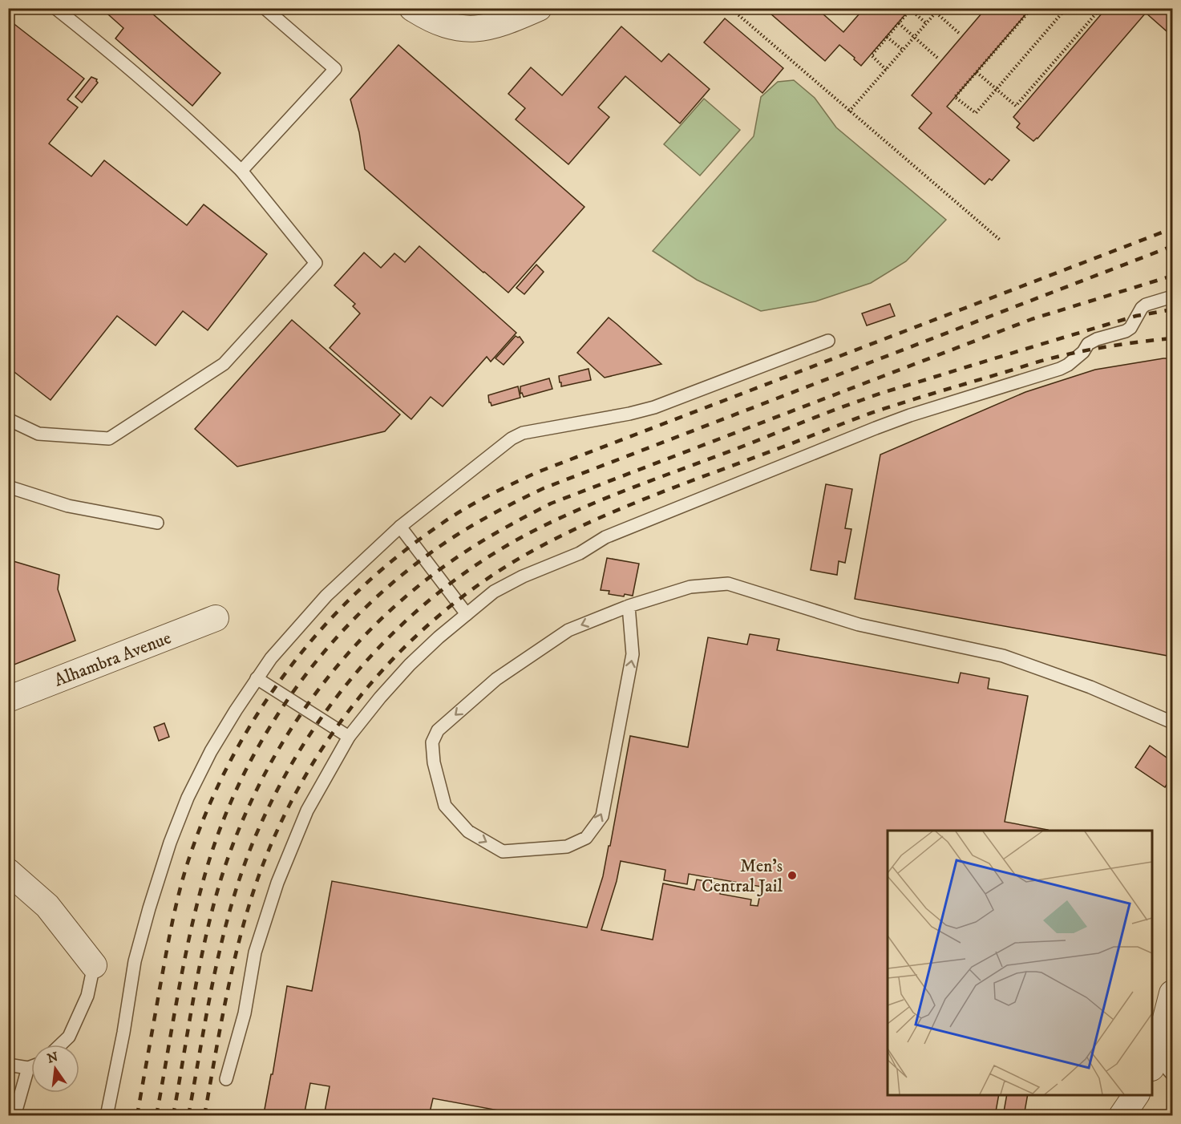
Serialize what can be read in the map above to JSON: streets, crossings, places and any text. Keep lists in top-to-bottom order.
{
  "streets": {
    "street": ["Alhambra Avenue"]
  },
  "places": ["Men's Central Jail"],
  "north": "top"
}
